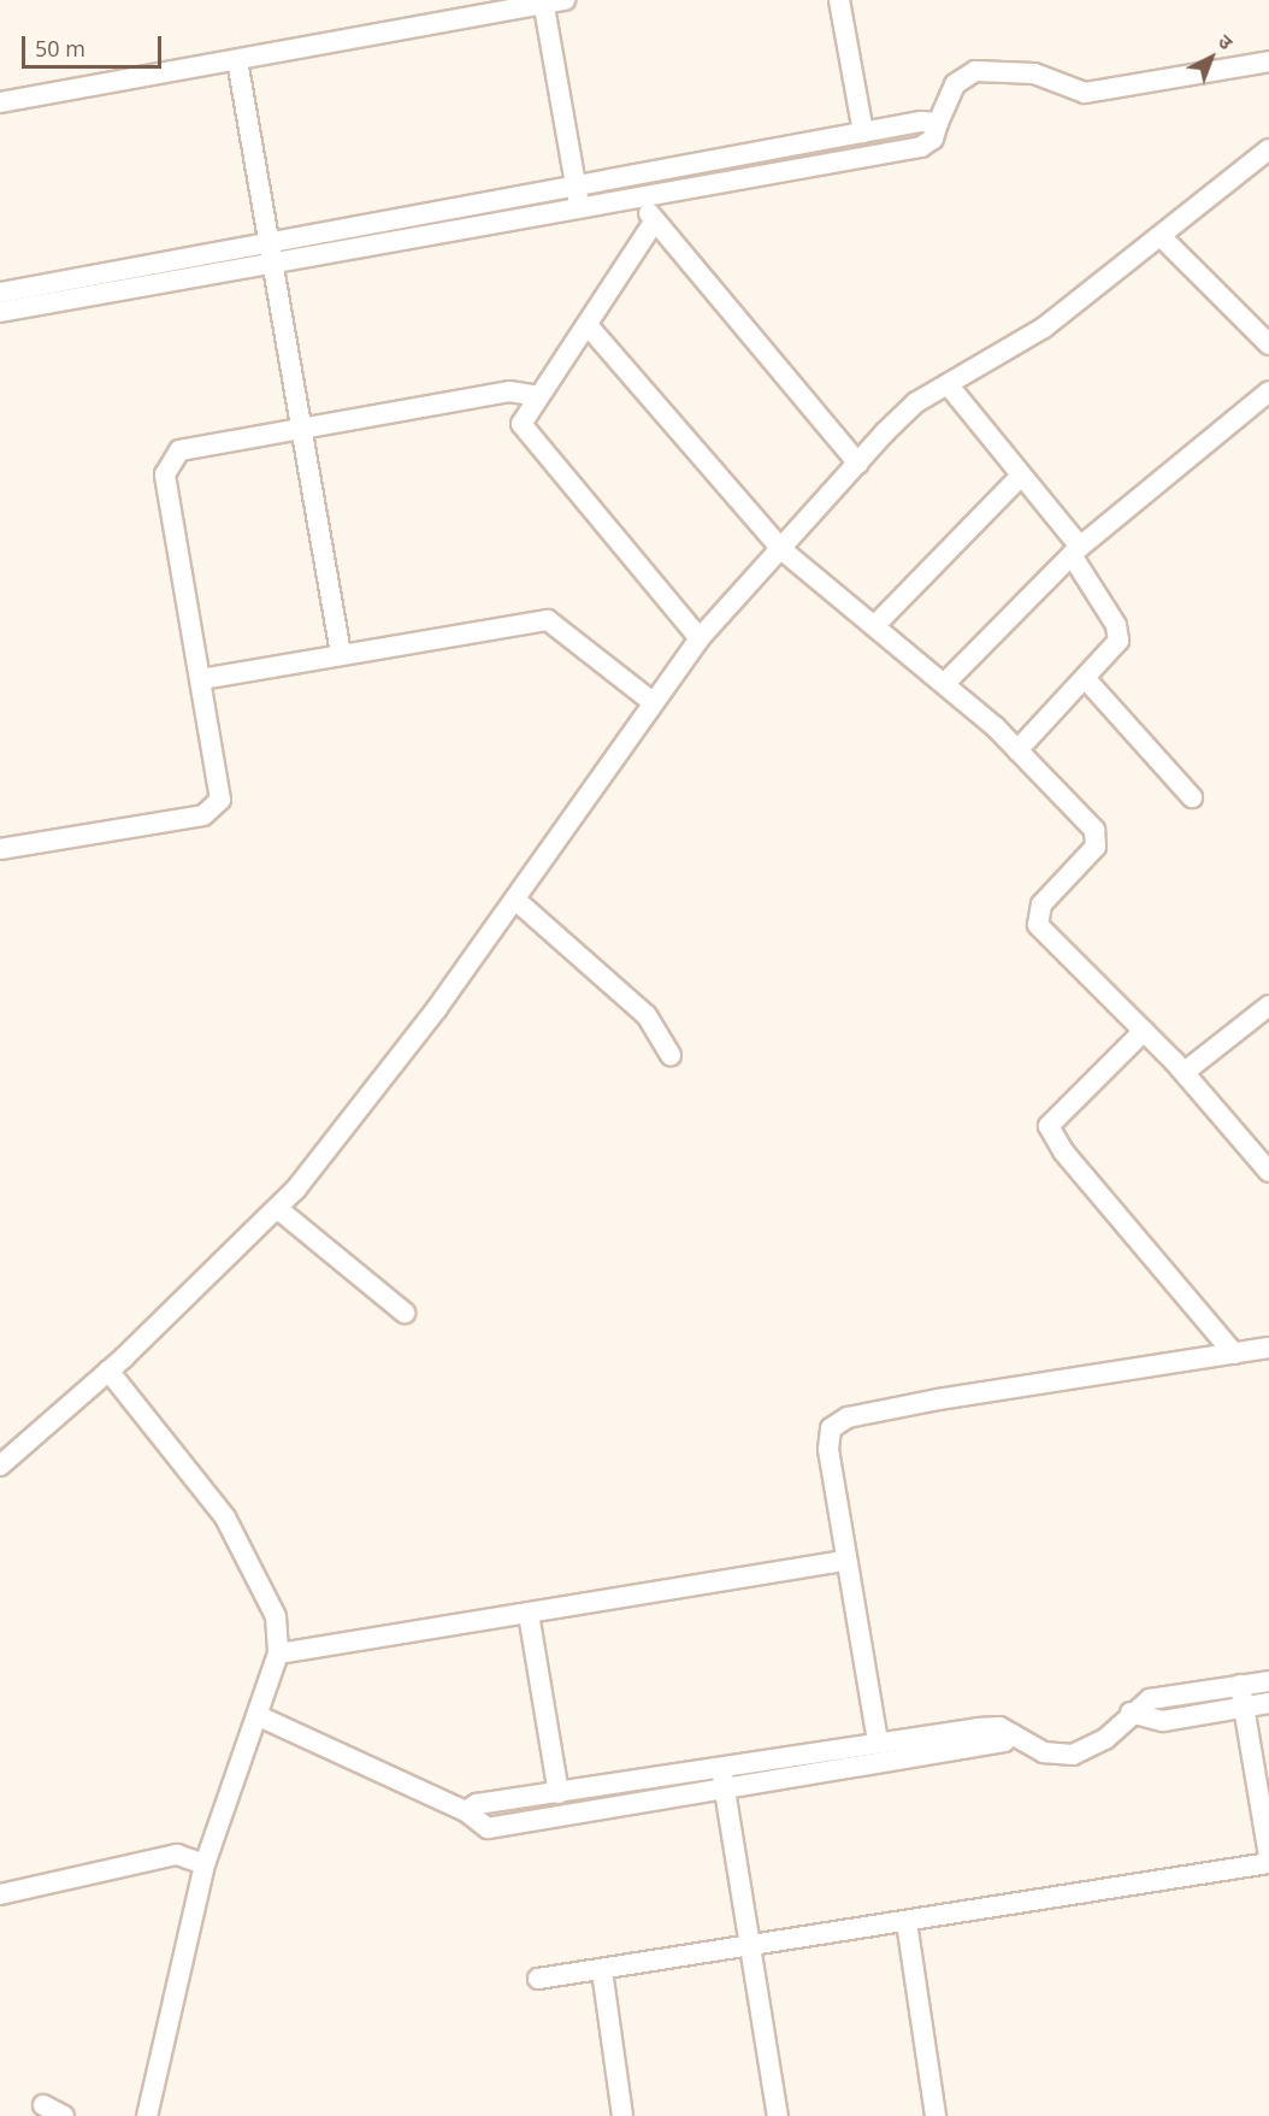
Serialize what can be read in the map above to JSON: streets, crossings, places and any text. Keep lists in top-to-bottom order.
{
  "scale_bar": "50 m",
  "north": "top right"
}
